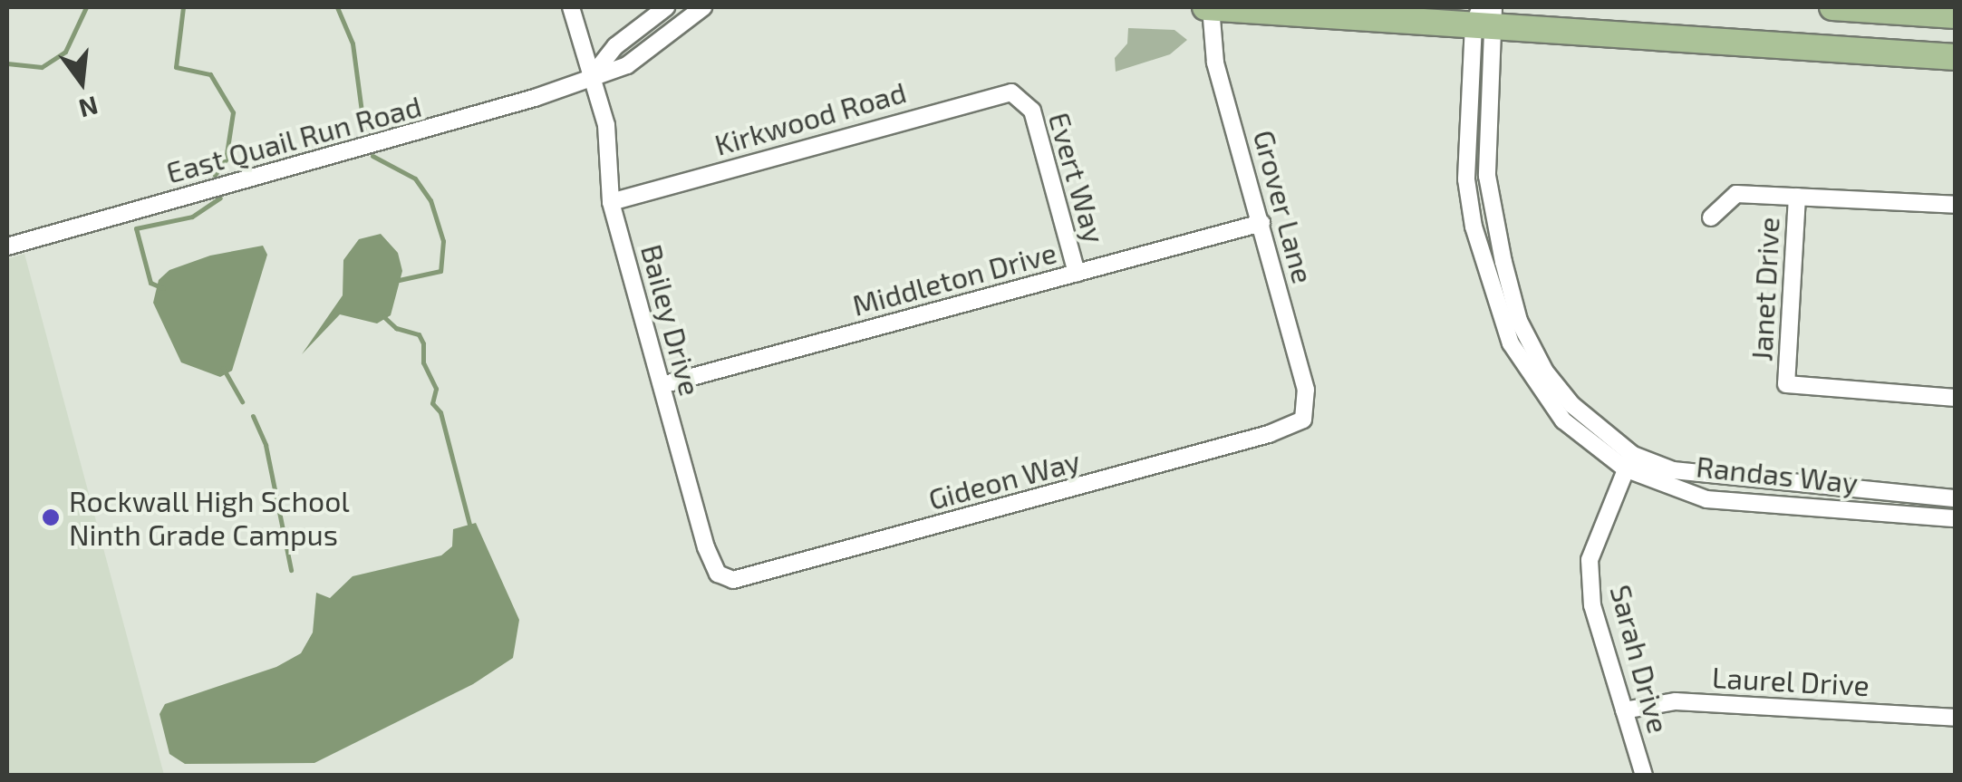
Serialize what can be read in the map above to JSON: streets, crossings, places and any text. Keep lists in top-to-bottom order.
{
  "streets": {
    "street": [
      "Kirkwood Road",
      "East Quail Run Road",
      "Evert Way",
      "Grover Lane",
      "Middleton Drive",
      "Janet Drive",
      "Bailey Drive",
      "Randas Way",
      "Gideon Way",
      "Sarah Drive",
      "Laurel Drive"
    ]
  },
  "crossings": [
    ["Kirkwood Road", "Evert Way"],
    ["Kirkwood Road", "Bailey Drive"],
    ["East Quail Run Road", "Bailey Drive"],
    ["Evert Way", "Middleton Drive"],
    ["Grover Lane", "Middleton Drive"],
    ["Grover Lane", "Gideon Way"],
    ["Middleton Drive", "Bailey Drive"],
    ["Bailey Drive", "Gideon Way"],
    ["Randas Way", "Sarah Drive"],
    ["Sarah Drive", "Laurel Drive"]
  ],
  "places": ["Rockwall High School Ninth Grade Campus"],
  "north": "bottom"
}
